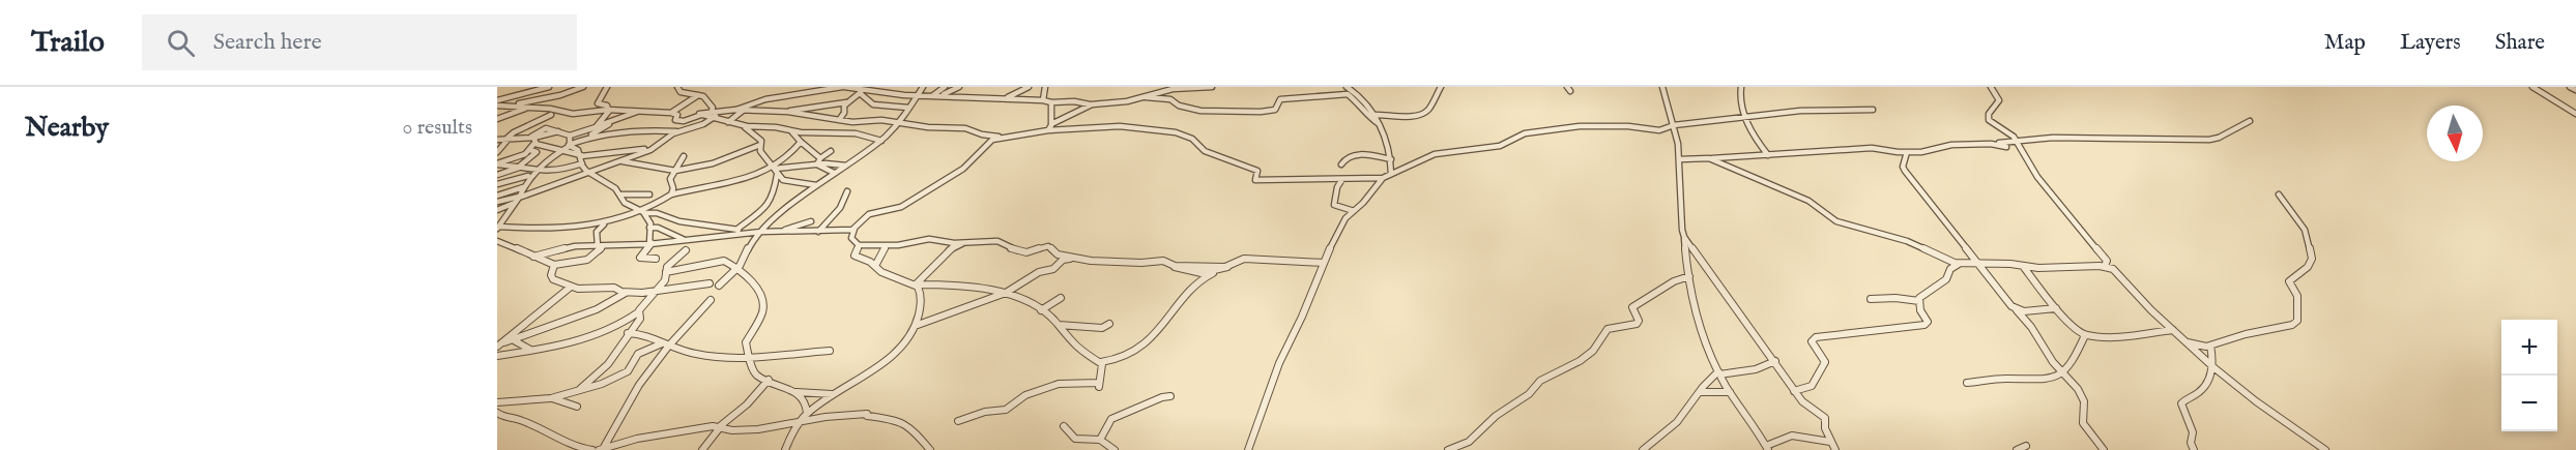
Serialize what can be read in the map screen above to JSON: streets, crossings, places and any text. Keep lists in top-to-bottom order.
{
  "north": "bottom",
  "page": {
    "header": "Trailo",
    "search": "Search here",
    "nav": ["Map", "Layers", "Share"],
    "heading": ["Nearby", "0 results"],
    "map_buttons": ["+", "−"]
  }
}
